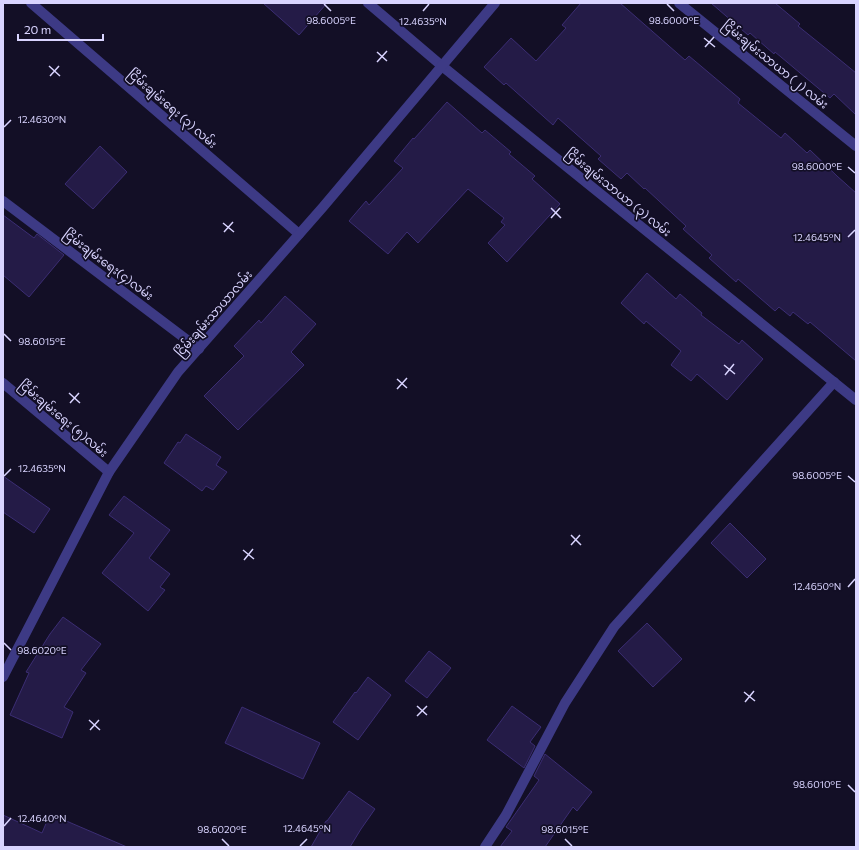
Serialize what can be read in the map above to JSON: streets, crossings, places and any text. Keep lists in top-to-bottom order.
{
  "streets": {
    "street": [
      "ငြိမ်းချမ်းသာယာ (၂) လမ်း",
      "ငြိမ်းချမ်းရေး (၃) လမ်း",
      "ငြိမ်းချမ်းသာယာ (၃) လမ်း",
      "ငြိမ်းချမ်းရေး(၄)လမ်း",
      "ငြိမ်းချမ်းသာယာလမ်း",
      "ငြိမ်းချမ်းရေး (၅)လမ်း"
    ]
  },
  "crossings": [
    ["ငြိမ်းချမ်းရေး (၃) လမ်း", "ငြိမ်းချမ်းသာယာလမ်း"],
    ["ငြိမ်းချမ်းသာယာ (၃) လမ်း", "ငြိမ်းချမ်းသာယာလမ်း"],
    ["ငြိမ်းချမ်းရေး(၄)လမ်း", "ငြိမ်းချမ်းသာယာလမ်း"],
    ["ငြိမ်းချမ်းသာယာလမ်း", "ငြိမ်းချမ်းရေး (၅)လမ်း"]
  ],
  "scale_bar": "20 m",
  "coordinates": [
    "98.6000°E",
    "98.6005°E",
    "12.4635°N",
    "12.4630°N",
    "12.4645°N",
    "98.6015°E",
    "12.4650°N",
    "98.6020°E",
    "98.6010°E",
    "12.4640°N"
  ]
}
